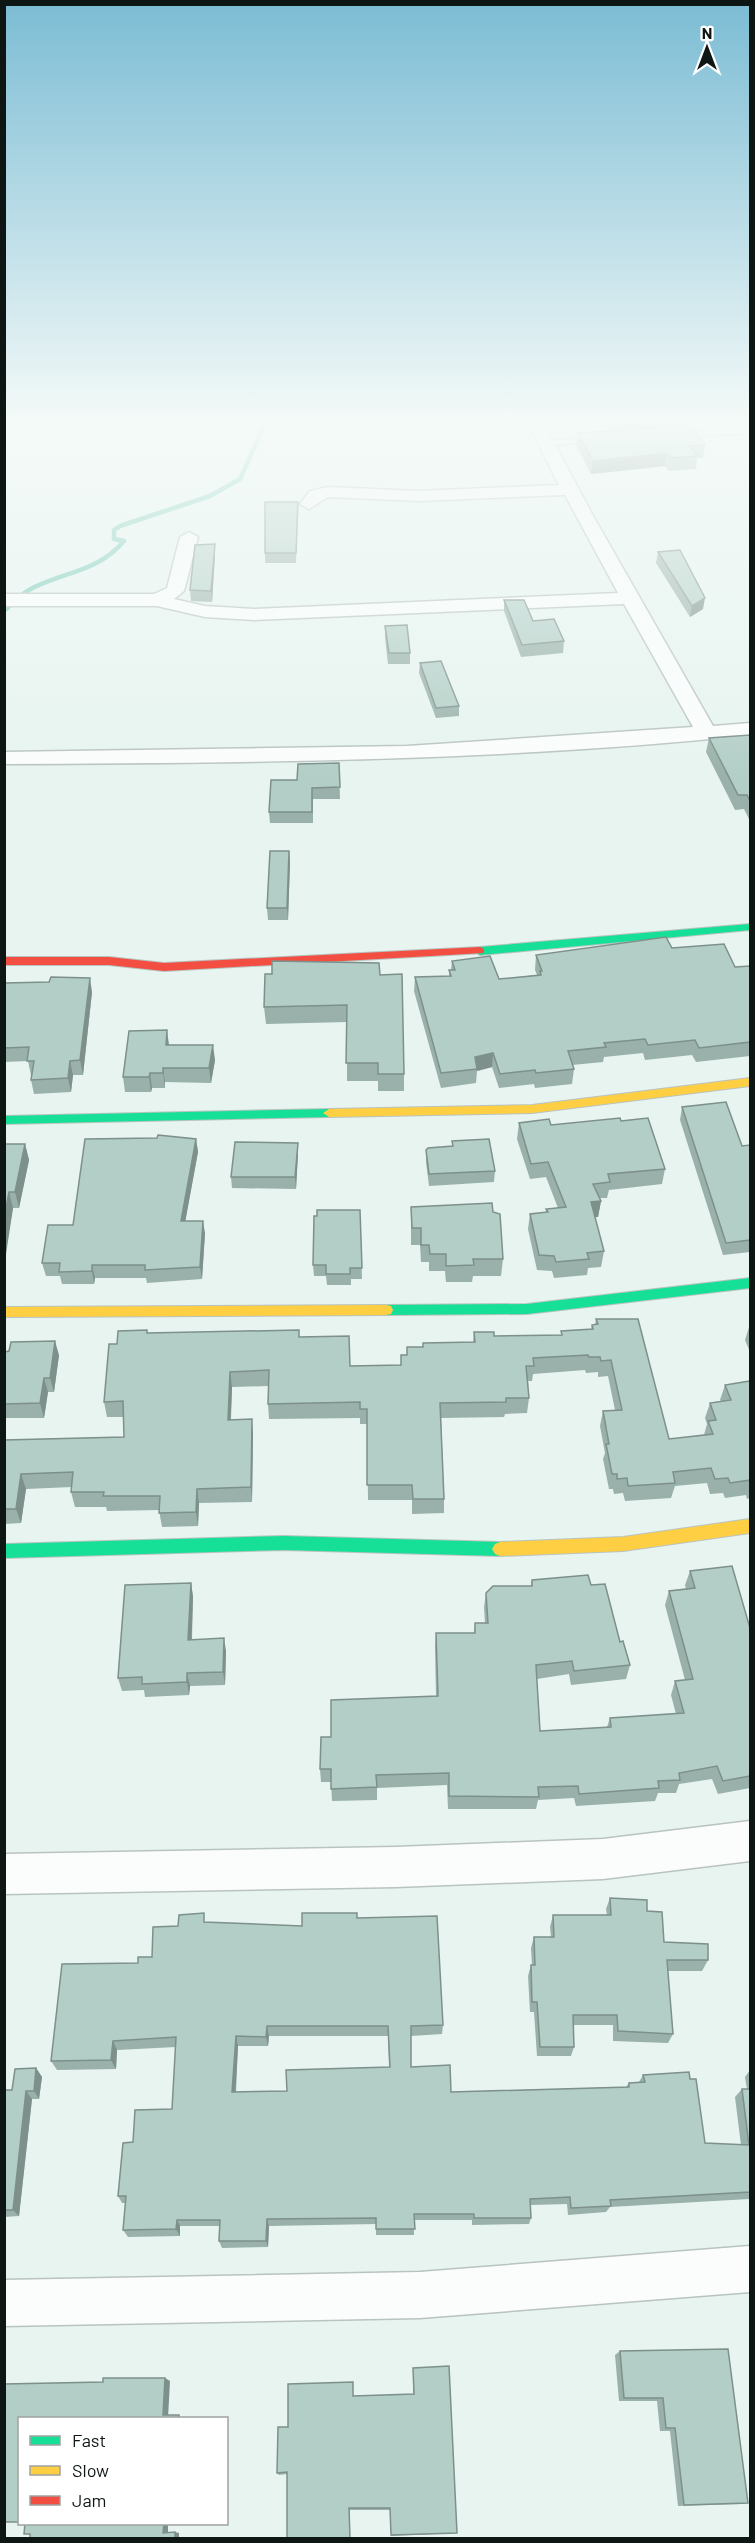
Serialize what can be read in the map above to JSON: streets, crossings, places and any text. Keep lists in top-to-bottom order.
{
  "legend": ["Fast", "Slow", "Jam"],
  "north": "top"
}
